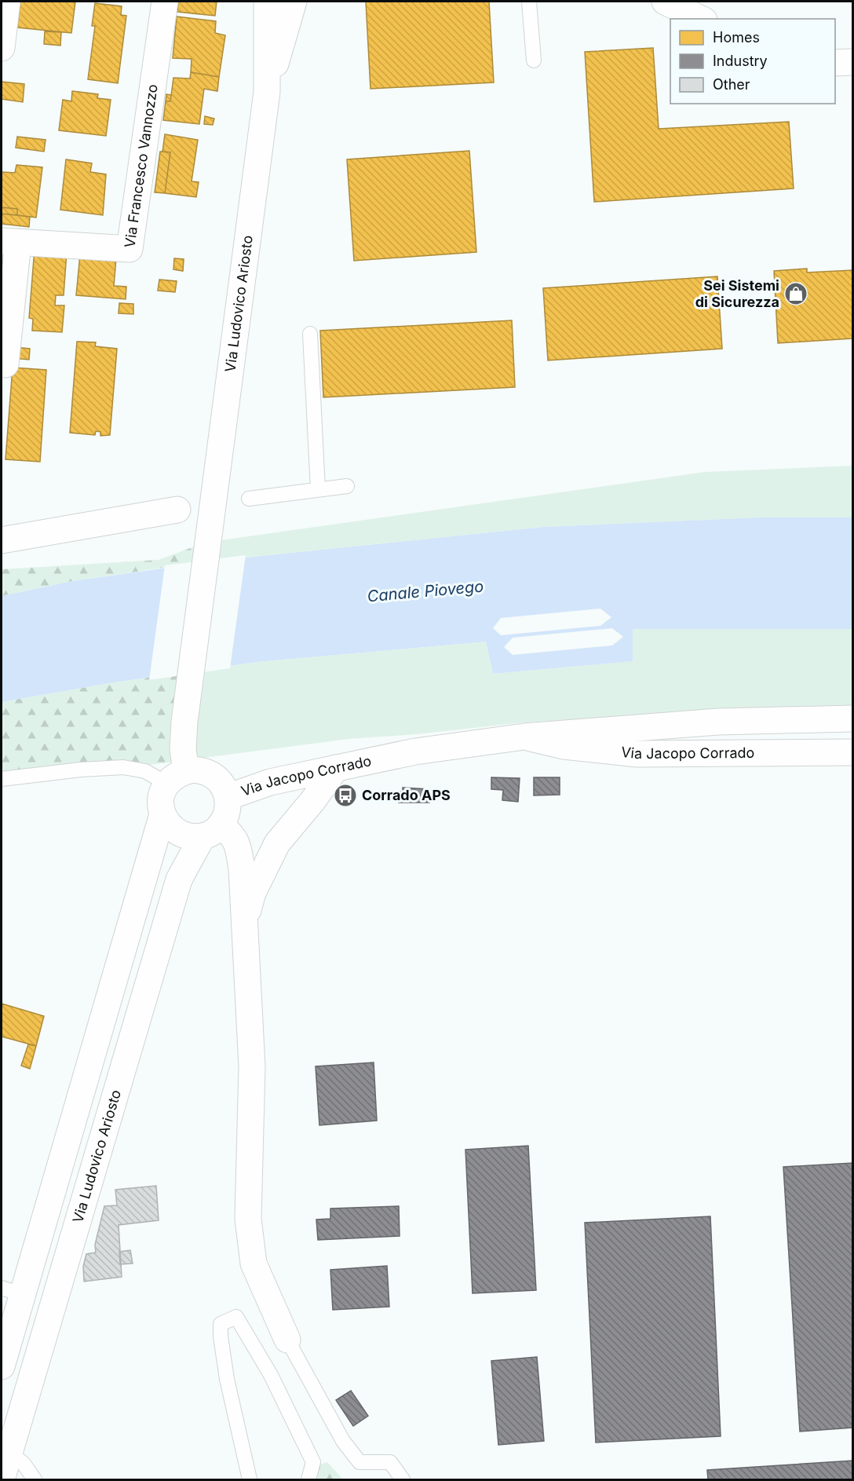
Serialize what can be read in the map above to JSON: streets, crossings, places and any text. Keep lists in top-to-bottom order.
{
  "streets": {
    "main road": ["Via Francesco Vannozzo", "Via Ludovico Ariosto", "Via Jacopo Corrado"]
  },
  "crossings": [
    ["Via Ludovico Ariosto", "Via Jacopo Corrado"]
  ],
  "water": ["Canale Piovego"],
  "places": {
    "shop": ["Sei Sistemi di Sicurezza"],
    "bus stop": ["Corrado APS"]
  },
  "legend": ["Homes", "Industry", "Other"]
}
